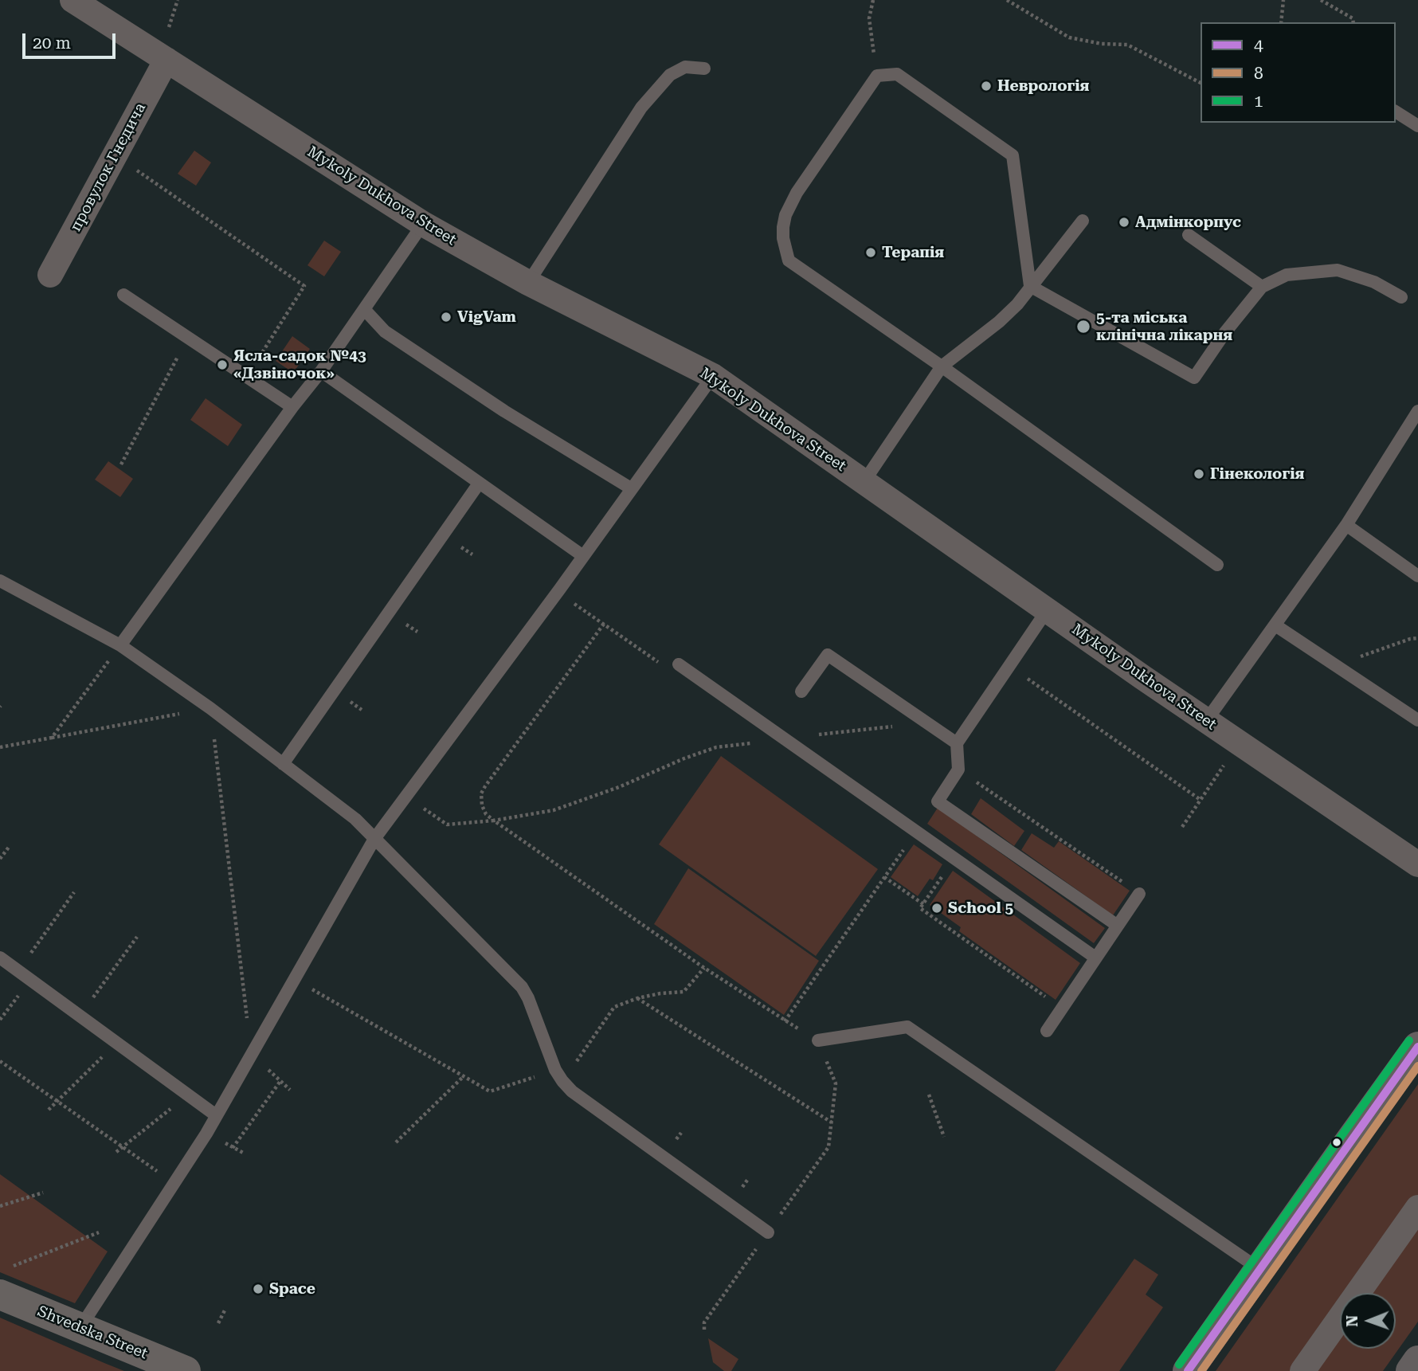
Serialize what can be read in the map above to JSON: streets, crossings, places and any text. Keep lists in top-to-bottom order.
{
  "streets": {
    "street": ["провулок Гнєдича", "Mykoly Dukhova Street", "Shvedska Street"]
  },
  "crossings": [
    ["провулок Гнєдича", "Mykoly Dukhova Street"]
  ],
  "places": [
    "Неврологія",
    "Адмінкорпус",
    "Терапія",
    "VigVam",
    "5-та міська клінічна лікарня",
    "Ясла-садок №43 «Дзвіночок»",
    "Гінекологія",
    "School 5",
    "Space"
  ],
  "lines": ["transit line 1", "transit line 4", "transit line 8"],
  "legend": ["4", "8", "1"],
  "scale_bar": "20 m",
  "north": "left"
}
